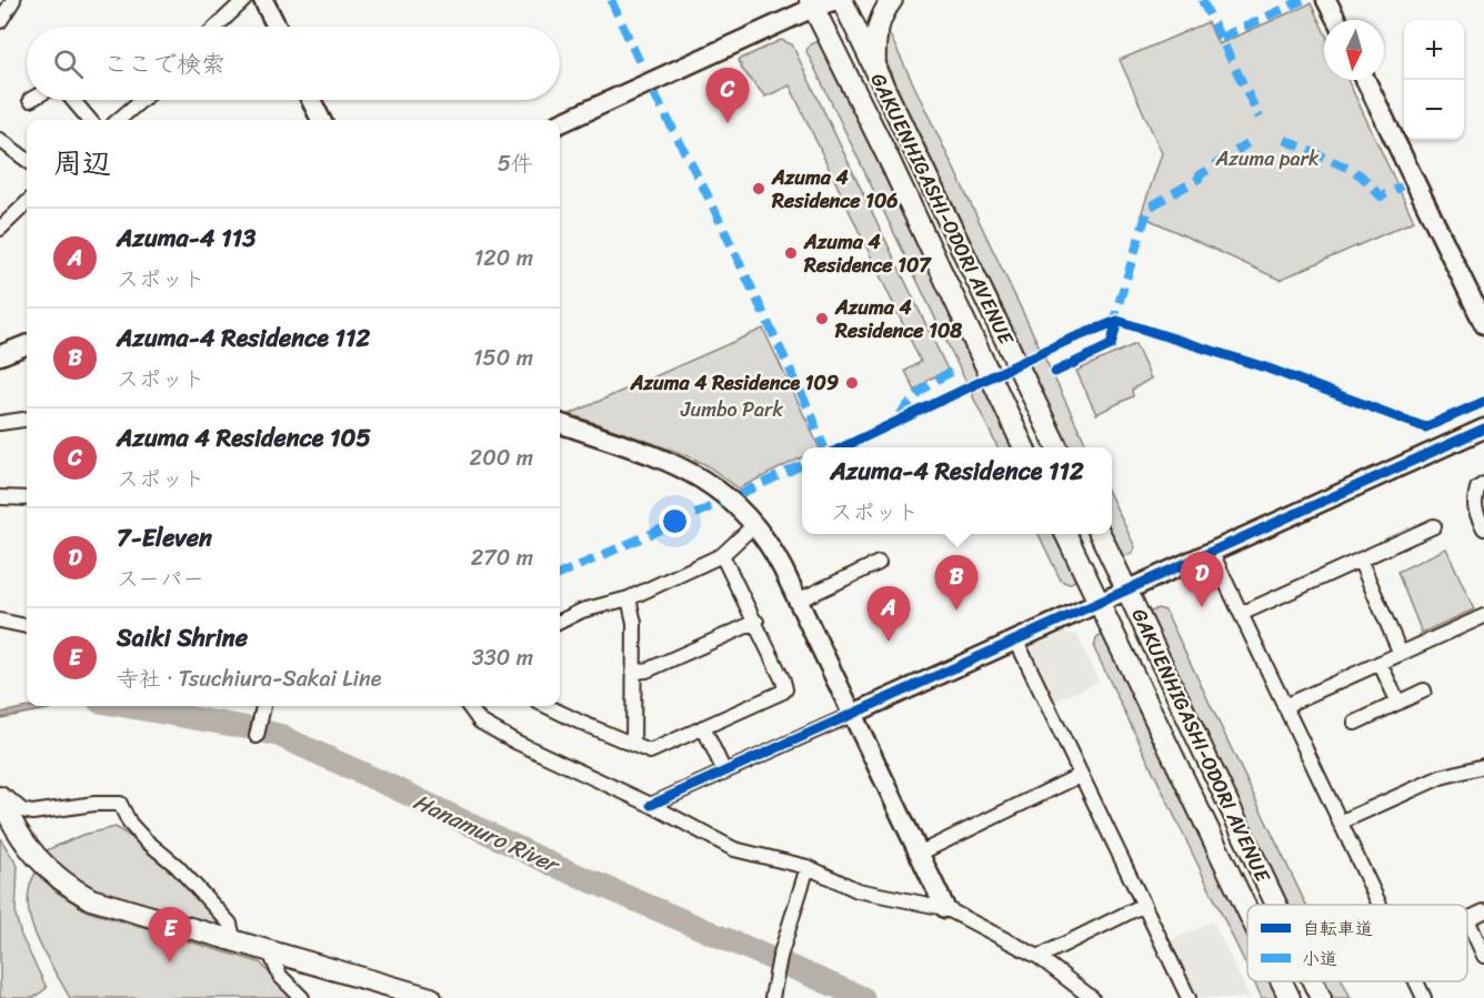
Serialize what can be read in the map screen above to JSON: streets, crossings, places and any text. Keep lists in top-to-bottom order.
{
  "streets": {
    "main road": ["GAKUENHIGASHI-ODORI AVENUE"]
  },
  "water": ["Hanamuro River"],
  "parks": ["Azuma park", "Jumbo Park"],
  "places": [
    "Azuma 4 Residence 106",
    "Azuma 4 Residence 107",
    "Azuma 4 Residence 108",
    "Azuma 4 Residence 109"
  ],
  "legend": ["自転車道", "小道"],
  "north": "bottom",
  "page": {
    "map_buttons": ["+", "−"],
    "search": "ここで検索",
    "pins": [
      "C",
      "D",
      "B",
      "A",
      "E"
    ],
    "heading": ["周辺", "5件"],
    "list": [
      {
        "mark": "A",
        "name": "Azuma-4 113",
        "note": "スポット",
        "value": "120 m"
      },
      {
        "mark": "B",
        "name": "Azuma-4 Residence 112",
        "note": "スポット",
        "value": "150 m"
      },
      {
        "mark": "C",
        "name": "Azuma 4 Residence 105",
        "note": "スポット",
        "value": "200 m"
      },
      {
        "mark": "D",
        "name": "7-Eleven",
        "note": "スーパー",
        "value": "270 m"
      },
      {
        "mark": "E",
        "name": "Saiki Shrine",
        "note": "寺社 · Tsuchiura-Sakai Line",
        "value": "330 m"
      }
    ],
    "popup": ["Azuma-4 Residence 112", "スポット"]
  }
}
